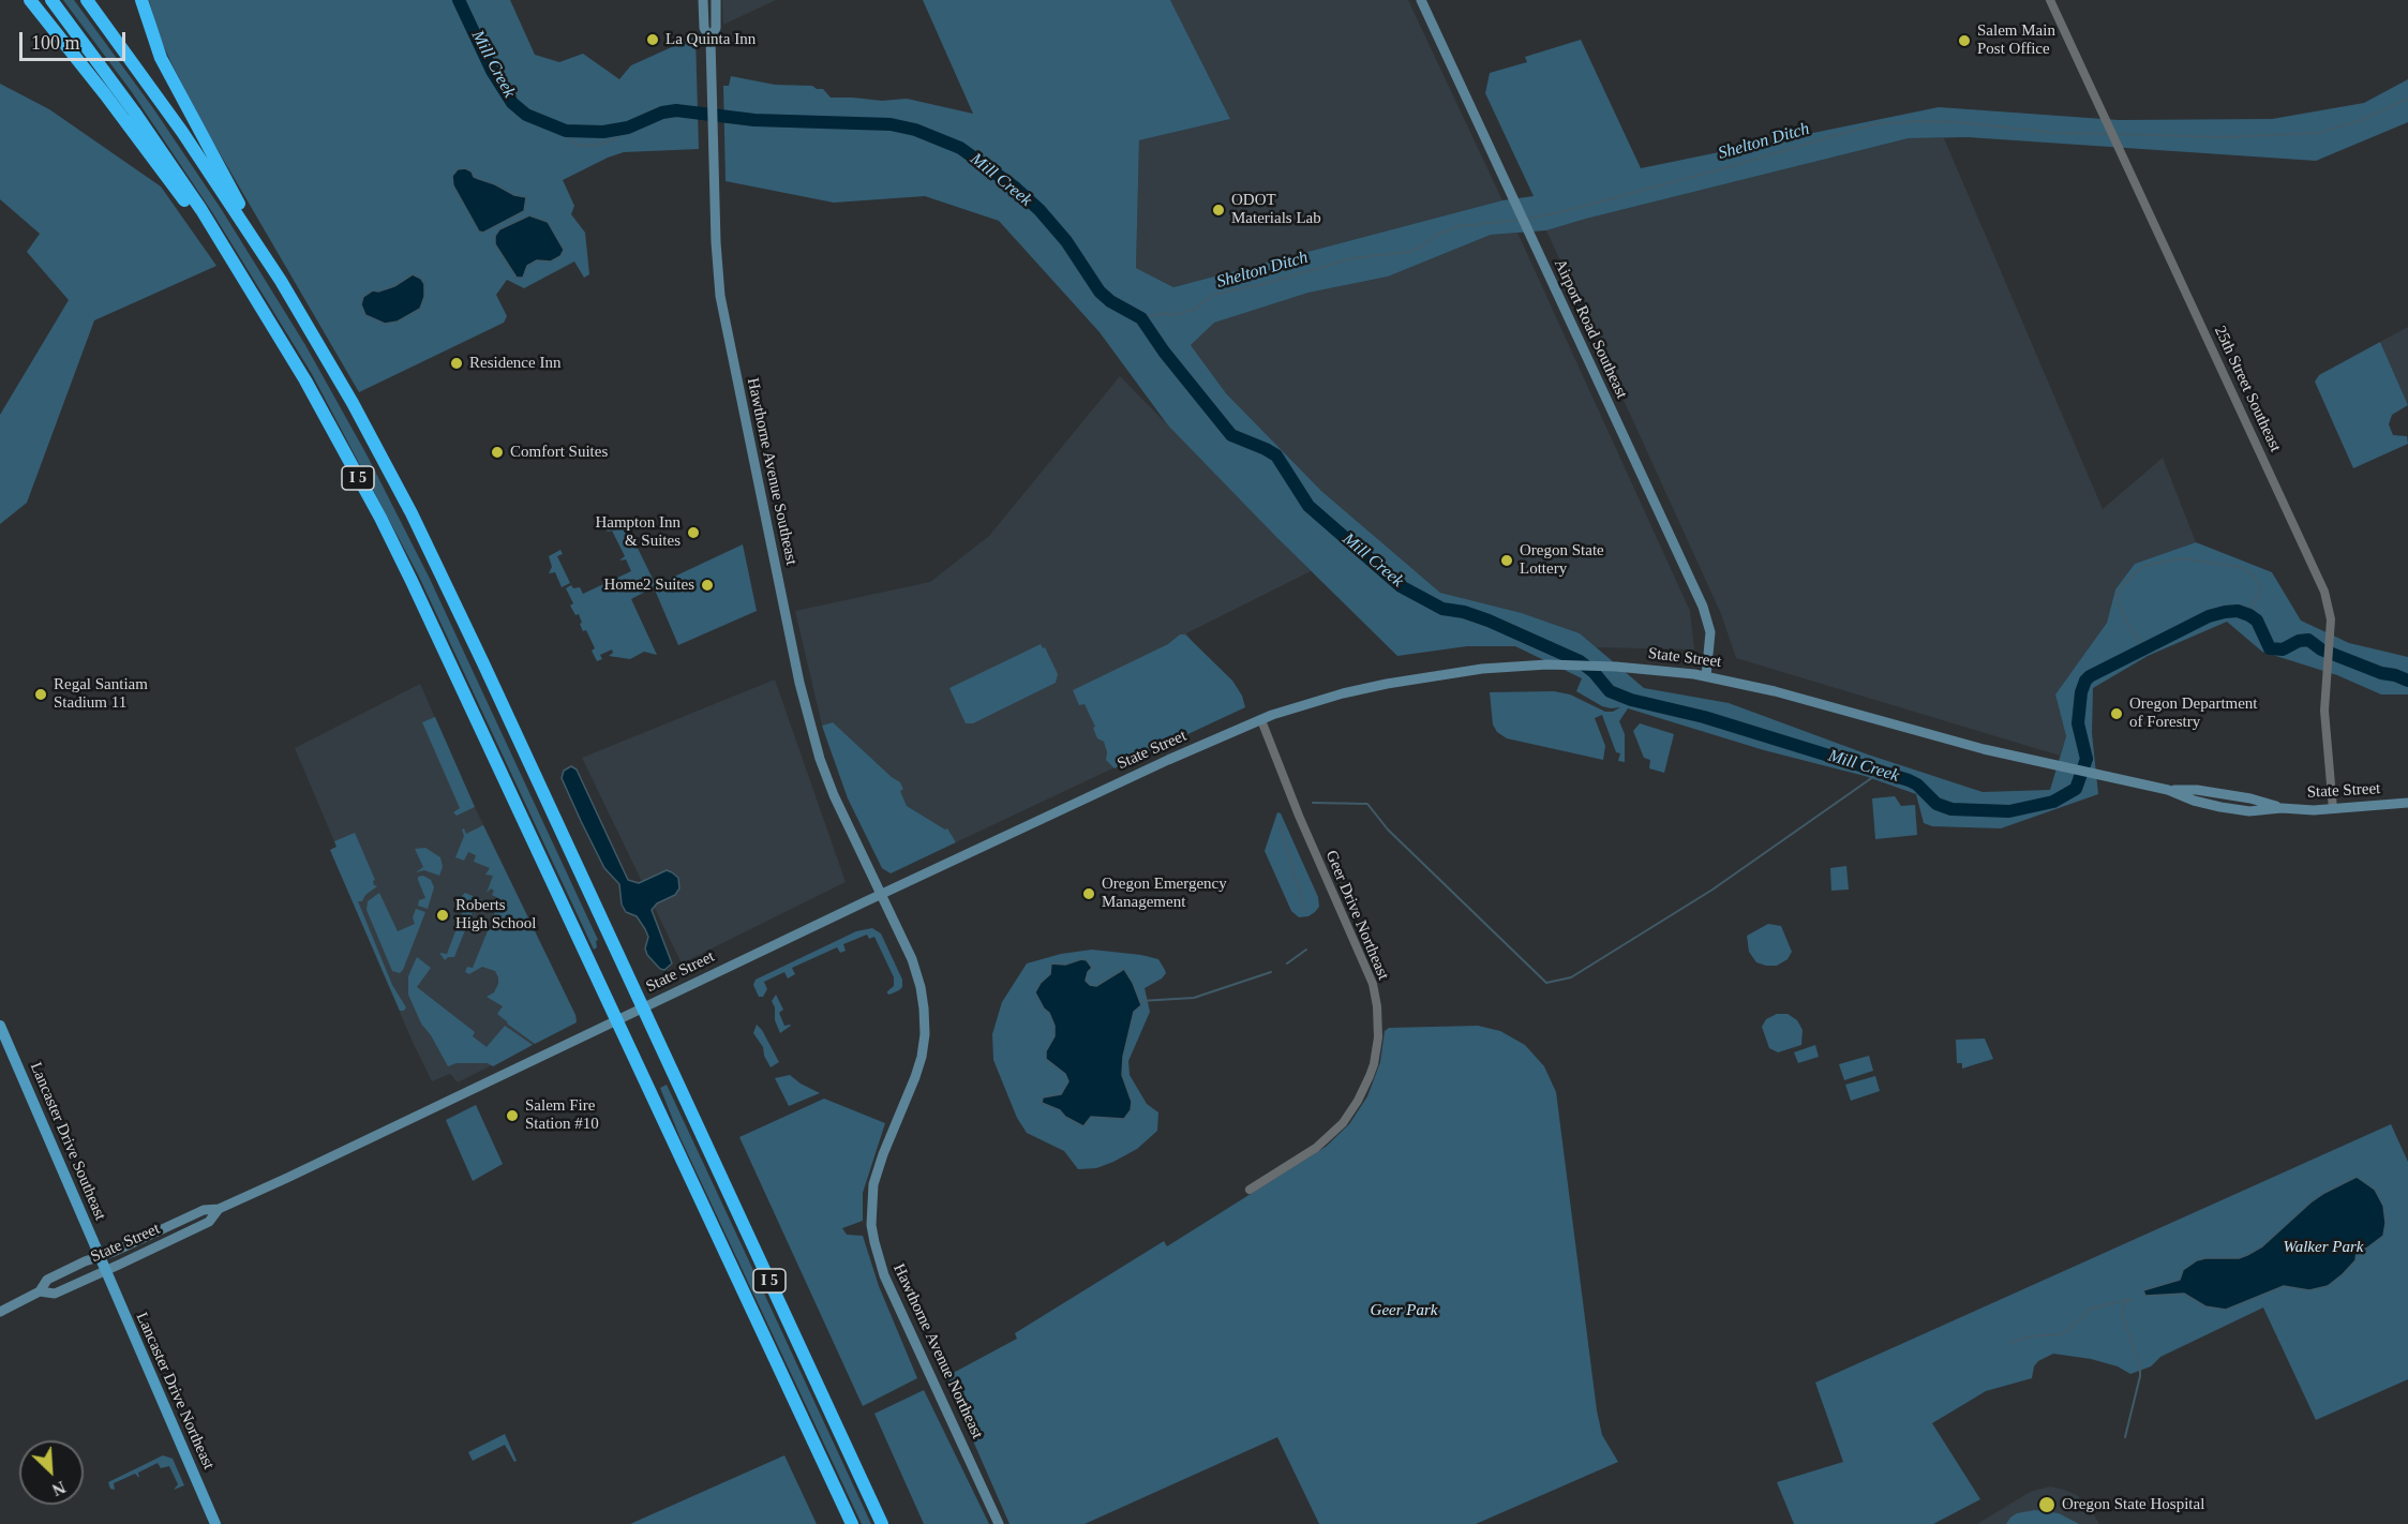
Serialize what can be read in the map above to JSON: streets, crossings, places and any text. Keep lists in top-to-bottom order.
{
  "streets": {
    "highway": ["I 5"],
    "main road": [
      "Airport Road Southeast",
      "Hawthorne Avenue Southeast",
      "State Street",
      "Lancaster Drive Southeast",
      "Hawthorne Avenue Northeast",
      "Lancaster Drive Northeast"
    ],
    "street": ["25th Street Southeast", "Geer Drive Northeast"]
  },
  "crossings": [
    ["Airport Road Southeast", "State Street"],
    ["25th Street Southeast", "State Street"],
    ["Hawthorne Avenue Southeast", "State Street"],
    ["Hawthorne Avenue Southeast", "Hawthorne Avenue Northeast"],
    ["State Street", "Geer Drive Northeast"],
    ["State Street", "Lancaster Drive Southeast"],
    ["State Street", "Hawthorne Avenue Northeast"],
    ["State Street", "Lancaster Drive Northeast"],
    ["Lancaster Drive Southeast", "Lancaster Drive Northeast"]
  ],
  "water": ["Mill Creek", "Shelton Ditch"],
  "parks": ["Walker Park", "Geer Park"],
  "places": [
    "La Quinta Inn",
    "Salem Main Post Office",
    "ODOT Materials Lab",
    "Residence Inn",
    "Comfort Suites",
    "Hampton Inn & Suites",
    "Oregon State Lottery",
    "Home2 Suites",
    "Regal Santiam Stadium 11",
    "Oregon Department of Forestry",
    "Oregon Emergency Management",
    "Roberts High School",
    "Salem Fire Station #10",
    "Oregon State Hospital"
  ],
  "scale_bar": "100 m",
  "north": "bottom right"
}
